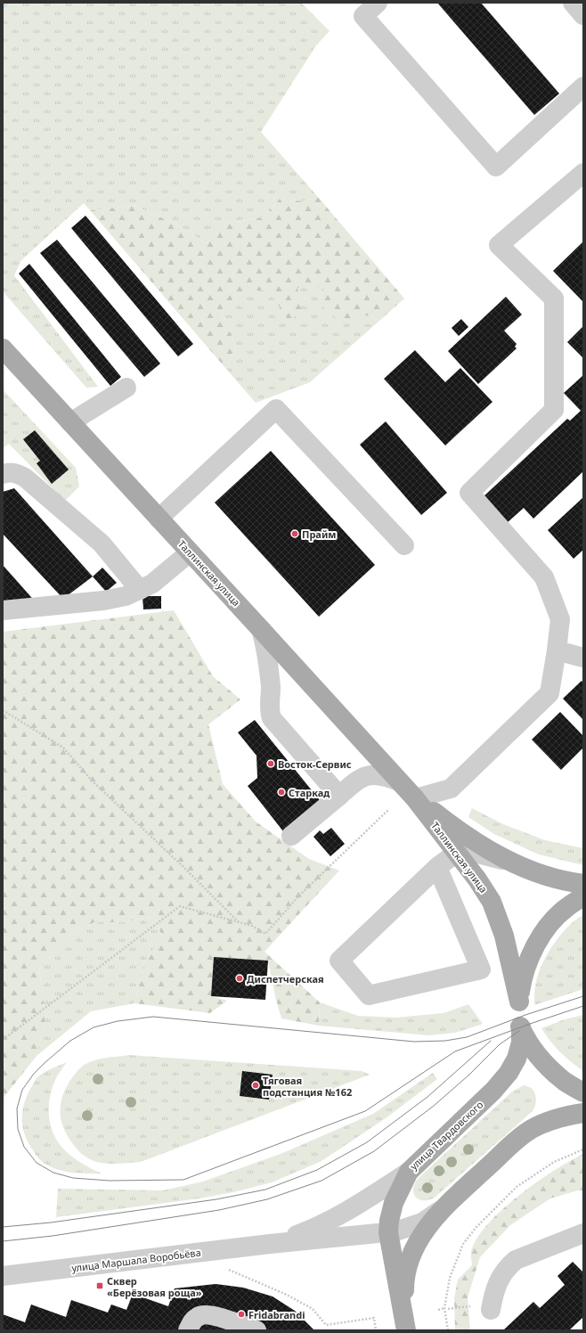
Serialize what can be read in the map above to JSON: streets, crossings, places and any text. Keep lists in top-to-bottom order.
{
  "streets": {
    "main road": ["Таллинская улица", "улица Твардовского"],
    "street": ["улица Маршала Воробьёва"]
  },
  "crossings": [
    ["Таллинская улица", "улица Твардовского"],
    ["улица Твардовского", "улица Маршала Воробьёва"]
  ],
  "places": {
    "other": [
      "Прайм",
      "Восток-Сервис",
      "Старкад",
      "Диспетчерская",
      "Тяговая подстанция №162",
      "Fridabrandi"
    ],
    "transit": ["Сквер «Берёзовая роща»"]
  }
}
